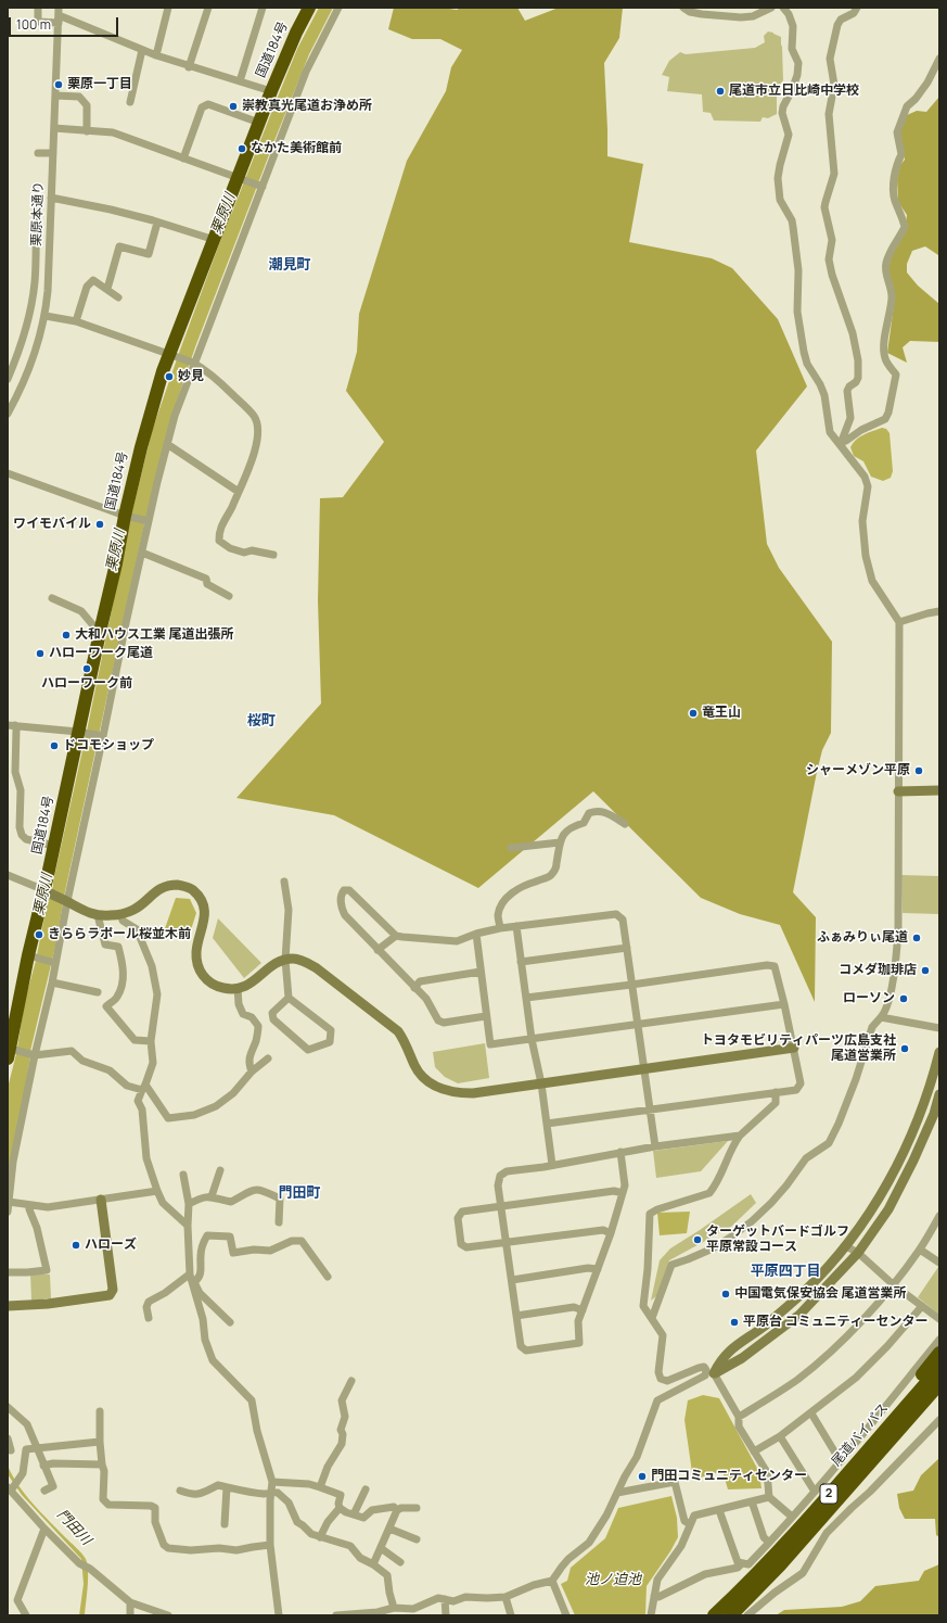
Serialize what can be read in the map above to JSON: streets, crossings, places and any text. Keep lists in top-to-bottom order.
{
  "streets": {
    "highway": ["国道184号", "尾道バイパス", "2"],
    "street": ["栗原本通り"]
  },
  "districts": [
    "潮見町",
    "桜町",
    "門田町",
    "平原四丁目"
  ],
  "water": ["栗原川", "門田川", "池ノ迫池"],
  "places": [
    "栗原一丁目",
    "尾道市立日比崎中学校",
    "崇教真光尾道お浄め所",
    "なかた美術館前",
    "妙見",
    "ワイモバイル",
    "大和ハウス工業 尾道出張所",
    "ハローワーク尾道",
    "ハローワーク前",
    "竜王山",
    "ドコモショップ",
    "シャーメゾン平原",
    "きららラポール桜並木前",
    "ふぁみりぃ尾道",
    "コメダ珈琲店",
    "ローソン",
    "トヨタモビリティパーツ広島支社 尾道営業所",
    "ターゲットバードゴルフ 平原常設コース",
    "ハローズ",
    "中国電気保安協会 尾道営業所",
    "平原台 コミュニティーセンター",
    "門田コミュニティセンター"
  ],
  "scale_bar": "100 m"
}
